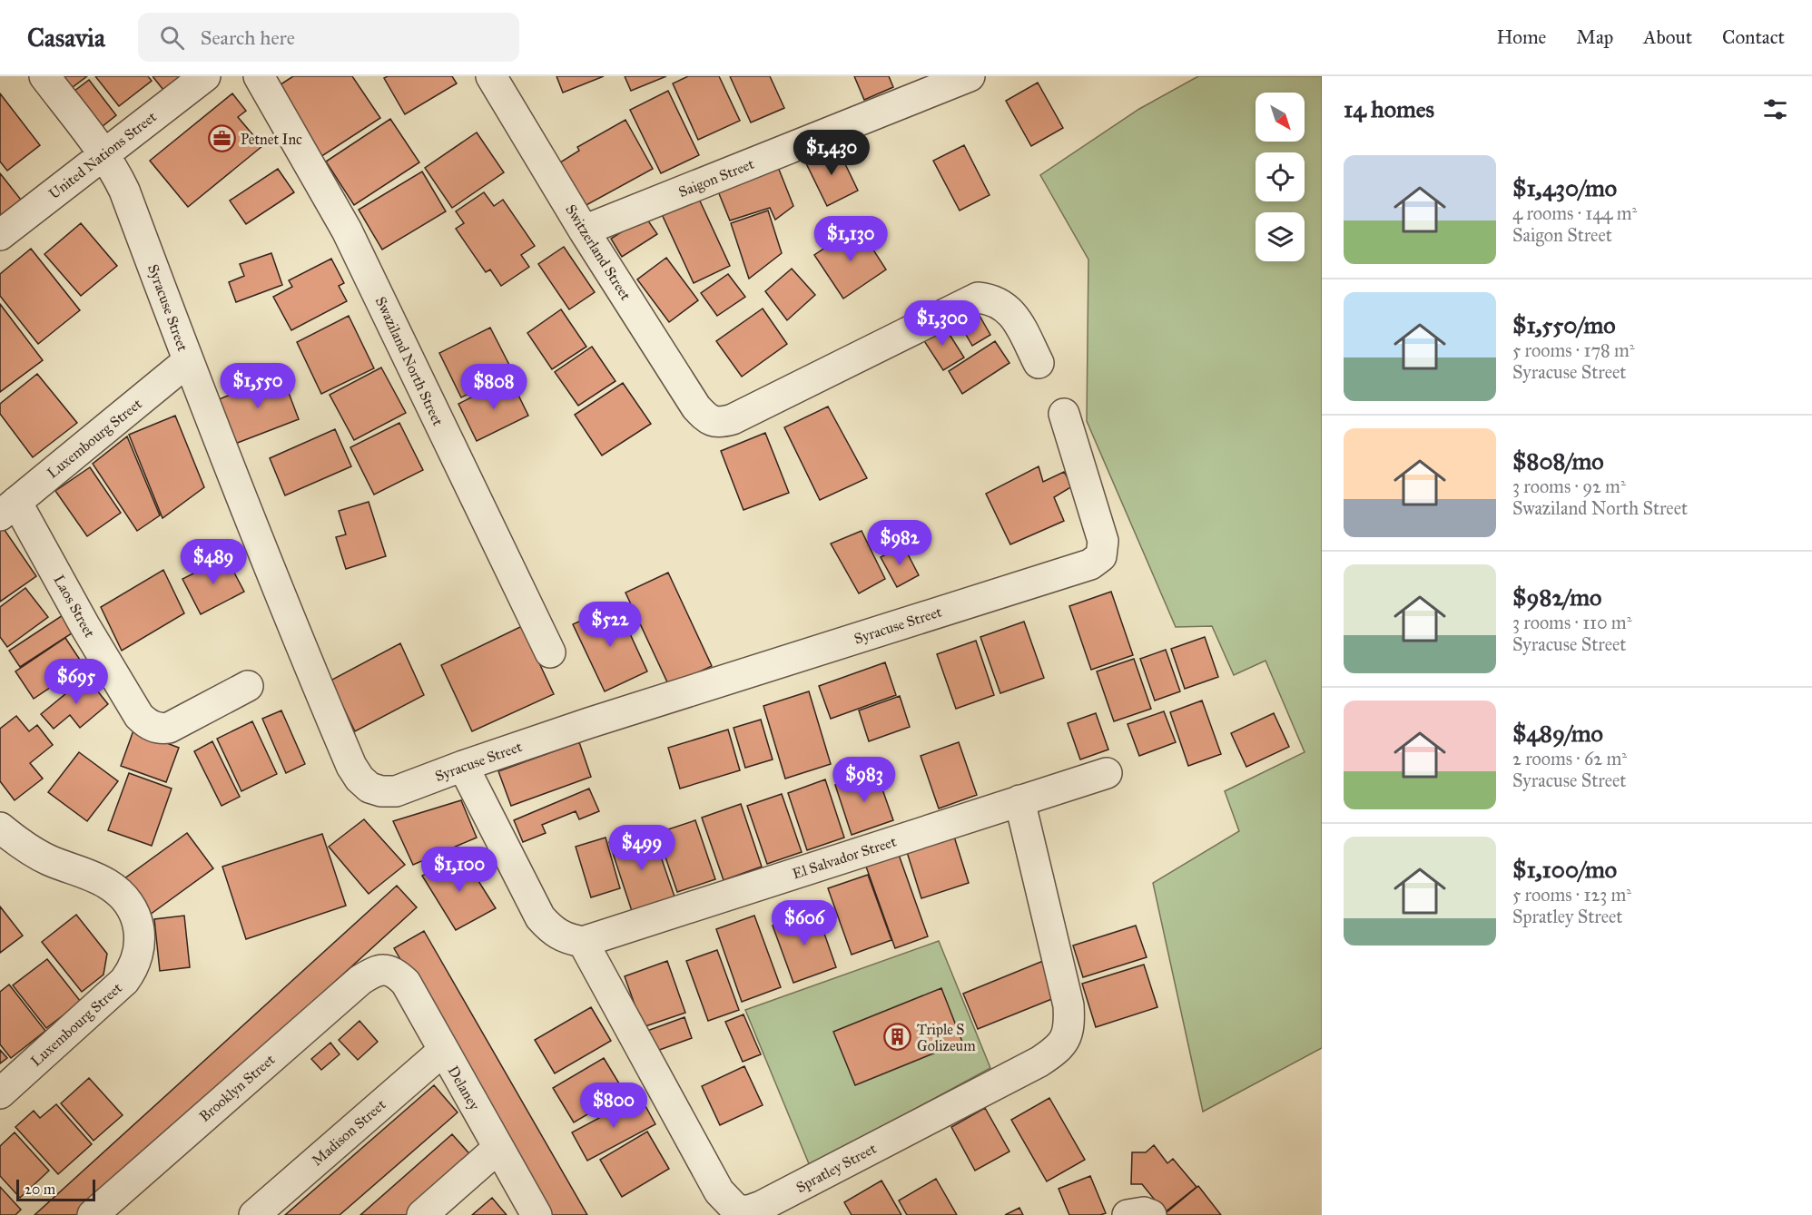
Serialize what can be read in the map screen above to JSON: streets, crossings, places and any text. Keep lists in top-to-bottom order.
{
  "streets": {
    "street": [
      "United Nations Street",
      "Saigon Street",
      "Switzerland Street",
      "Syracuse Street",
      "Swaziland North Street",
      "Luxembourg Street",
      "Laos Street",
      "El Salvador Street",
      "Brooklyn Street",
      "Delaney",
      "Madison Street",
      "Spratley Street"
    ]
  },
  "crossings": [
    ["United Nations Street", "Syracuse Street"],
    ["Saigon Street", "Switzerland Street"],
    ["Syracuse Street", "Luxembourg Street"],
    ["Luxembourg Street", "Laos Street"],
    ["El Salvador Street", "Spratley Street"],
    ["Brooklyn Street", "Delaney"],
    ["Delaney", "Madison Street"]
  ],
  "places": {
    "office": ["Petnet Inc"],
    "building": ["Triple S Golizeum"]
  },
  "scale_bar": "20 m",
  "north": "bottom right",
  "page": {
    "header": "Casavia",
    "search": "Search here",
    "nav": [
      "Home",
      "Map",
      "About",
      "Contact"
    ],
    "heading": "14 homes",
    "price": [
      "$1,430",
      "$1,130",
      "$1,300",
      "$1,550",
      "$808",
      "$982",
      "$489",
      "$522",
      "$695",
      "$983",
      "$499",
      "$1,100",
      "$606",
      "$800"
    ],
    "list": [
      {
        "name": "$1,430/mo",
        "note": "4 rooms · 144 m² · Saigon Street"
      },
      {
        "name": "$1,550/mo",
        "note": "5 rooms · 178 m² · Syracuse Street"
      },
      {
        "name": "$808/mo",
        "note": "3 rooms · 92 m² · Swaziland North Street"
      },
      {
        "name": "$982/mo",
        "note": "3 rooms · 110 m² · Syracuse Street"
      },
      {
        "name": "$489/mo",
        "note": "2 rooms · 62 m² · Syracuse Street"
      },
      {
        "name": "$1,100/mo",
        "note": "5 rooms · 123 m² · Spratley Street"
      }
    ],
    "scale": "20 m"
  }
}
